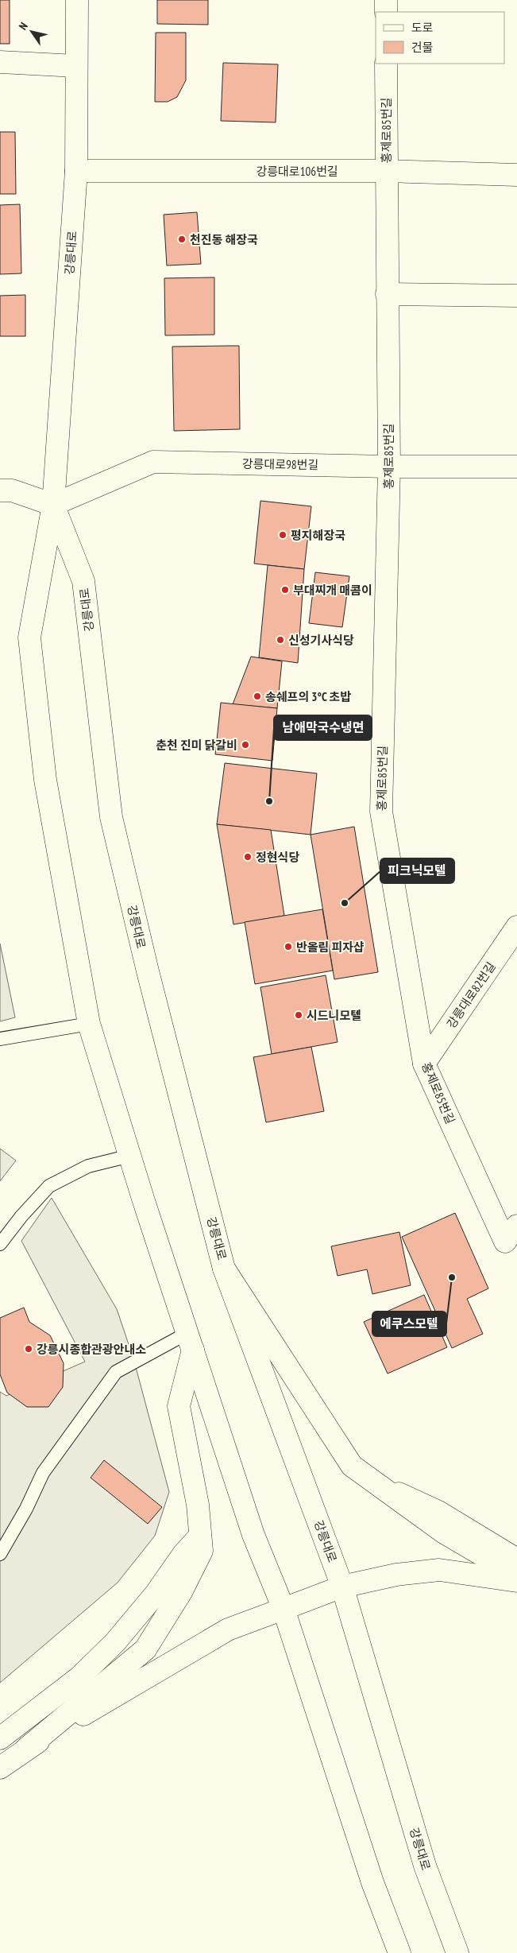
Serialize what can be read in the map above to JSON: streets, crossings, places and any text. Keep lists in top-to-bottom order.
{
  "streets": {
    "street": [
      "홍제로85번길",
      "강릉대로106번길",
      "강릉대로",
      "강릉대로98번길",
      "강릉대로82번길"
    ]
  },
  "crossings": [
    ["홍제로85번길", "강릉대로106번길"],
    ["홍제로85번길", "강릉대로98번길"],
    ["홍제로85번길", "강릉대로82번길"],
    ["강릉대로106번길", "강릉대로"],
    ["강릉대로", "강릉대로98번길"]
  ],
  "places": [
    "천진동 해장국",
    "평지해장국",
    "부대찌개 매콤이",
    "신성기사식당",
    "송쉐프의 3°C 초밥",
    "춘천 진미 닭갈비",
    "남애막국수냉면",
    "정현식당",
    "피크닉모텔",
    "반올림 피자샵",
    "시드니모텔",
    "에쿠스모텔",
    "강릉시종합관광안내소"
  ],
  "legend": ["도로", "건물"],
  "north": "top left"
}
